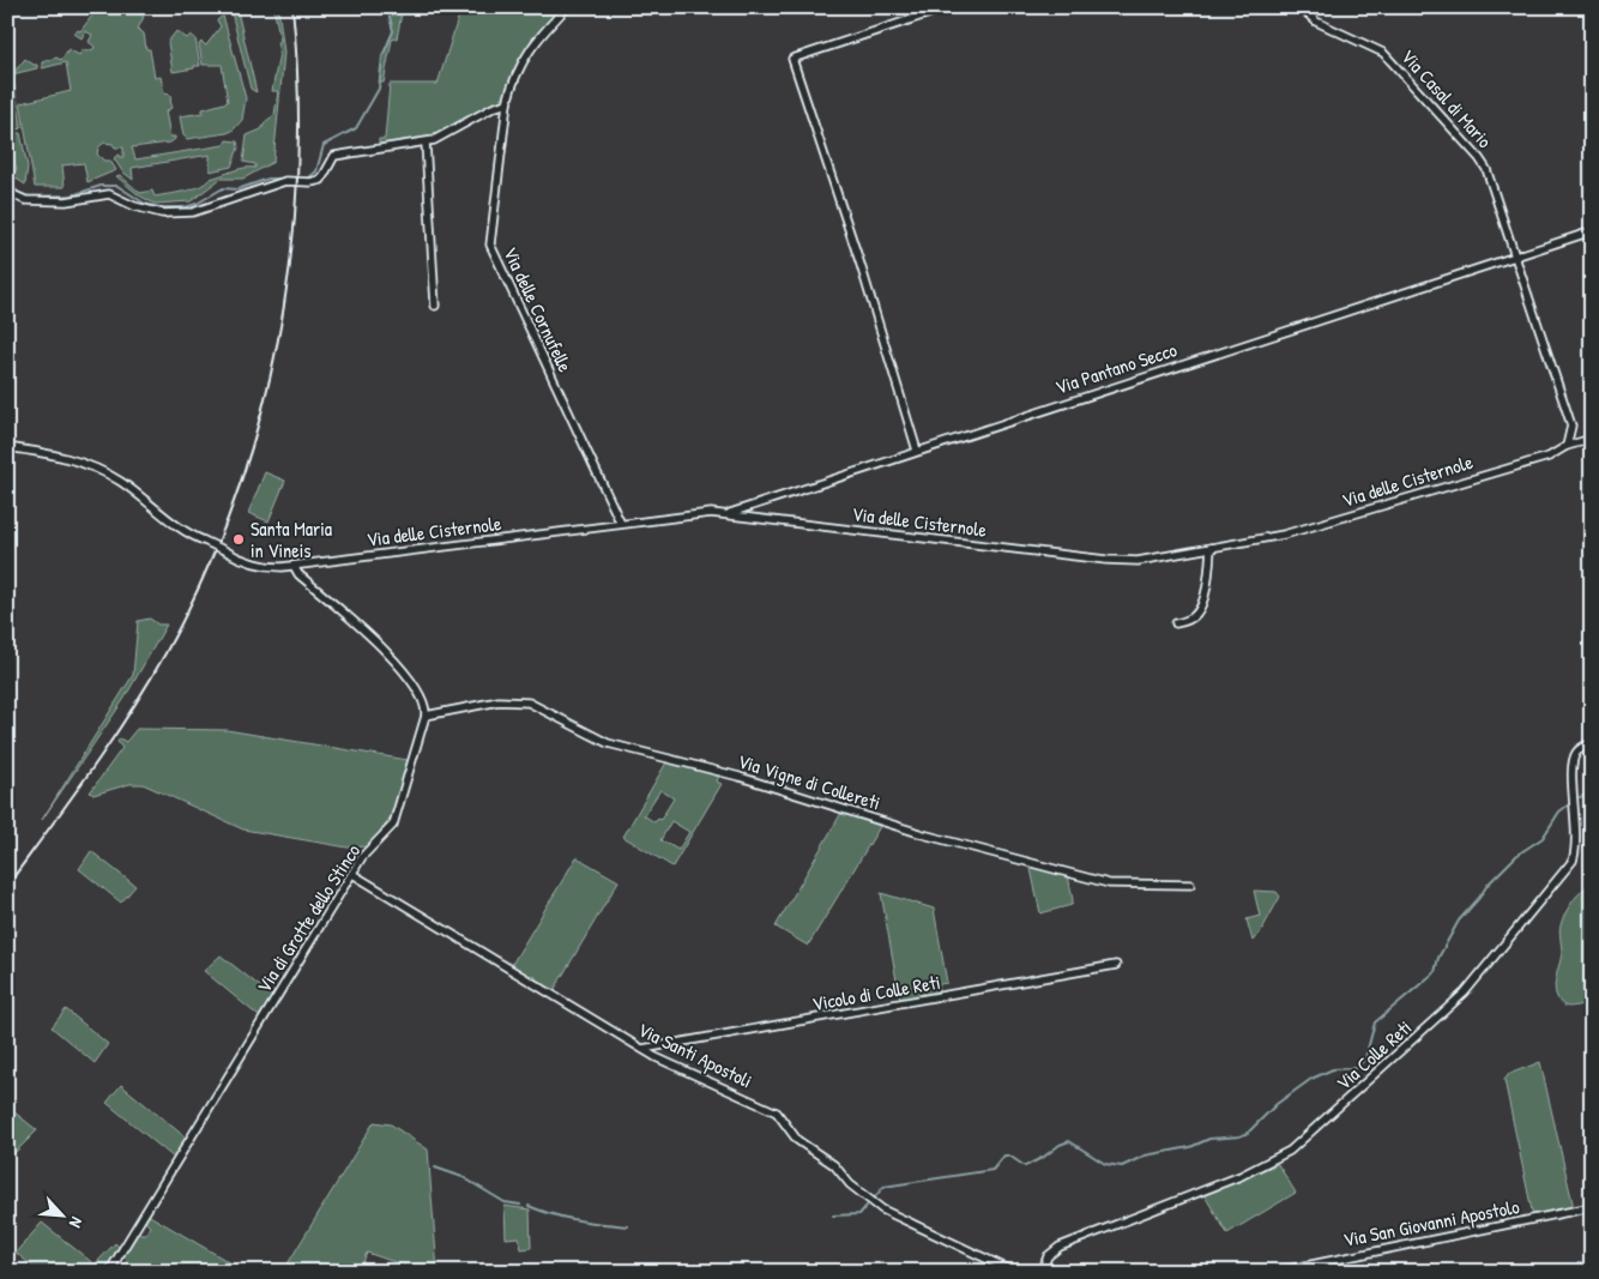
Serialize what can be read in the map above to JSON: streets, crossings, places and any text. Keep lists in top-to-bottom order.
{
  "streets": {
    "street": [
      "Via Casal di Mario",
      "Via delle Cornufelle",
      "Via Pantano Secco",
      "Via delle Cisternole",
      "Via Vigne di Collereti",
      "Via di Grotte dello Stinco",
      "Vicolo di Colle Reti",
      "Via Santi Apostoli",
      "Via Colle Reti",
      "Via San Giovanni Apostolo"
    ]
  },
  "crossings": [
    ["Via Casal di Mario", "Via Pantano Secco"],
    ["Via delle Cornufelle", "Via delle Cisternole"],
    ["Via Pantano Secco", "Via delle Cisternole"],
    ["Via Vigne di Collereti", "Via di Grotte dello Stinco"],
    ["Via di Grotte dello Stinco", "Via Santi Apostoli"],
    ["Vicolo di Colle Reti", "Via Santi Apostoli"]
  ],
  "places": ["Santa Maria in Vineis"],
  "north": "bottom right"
}
